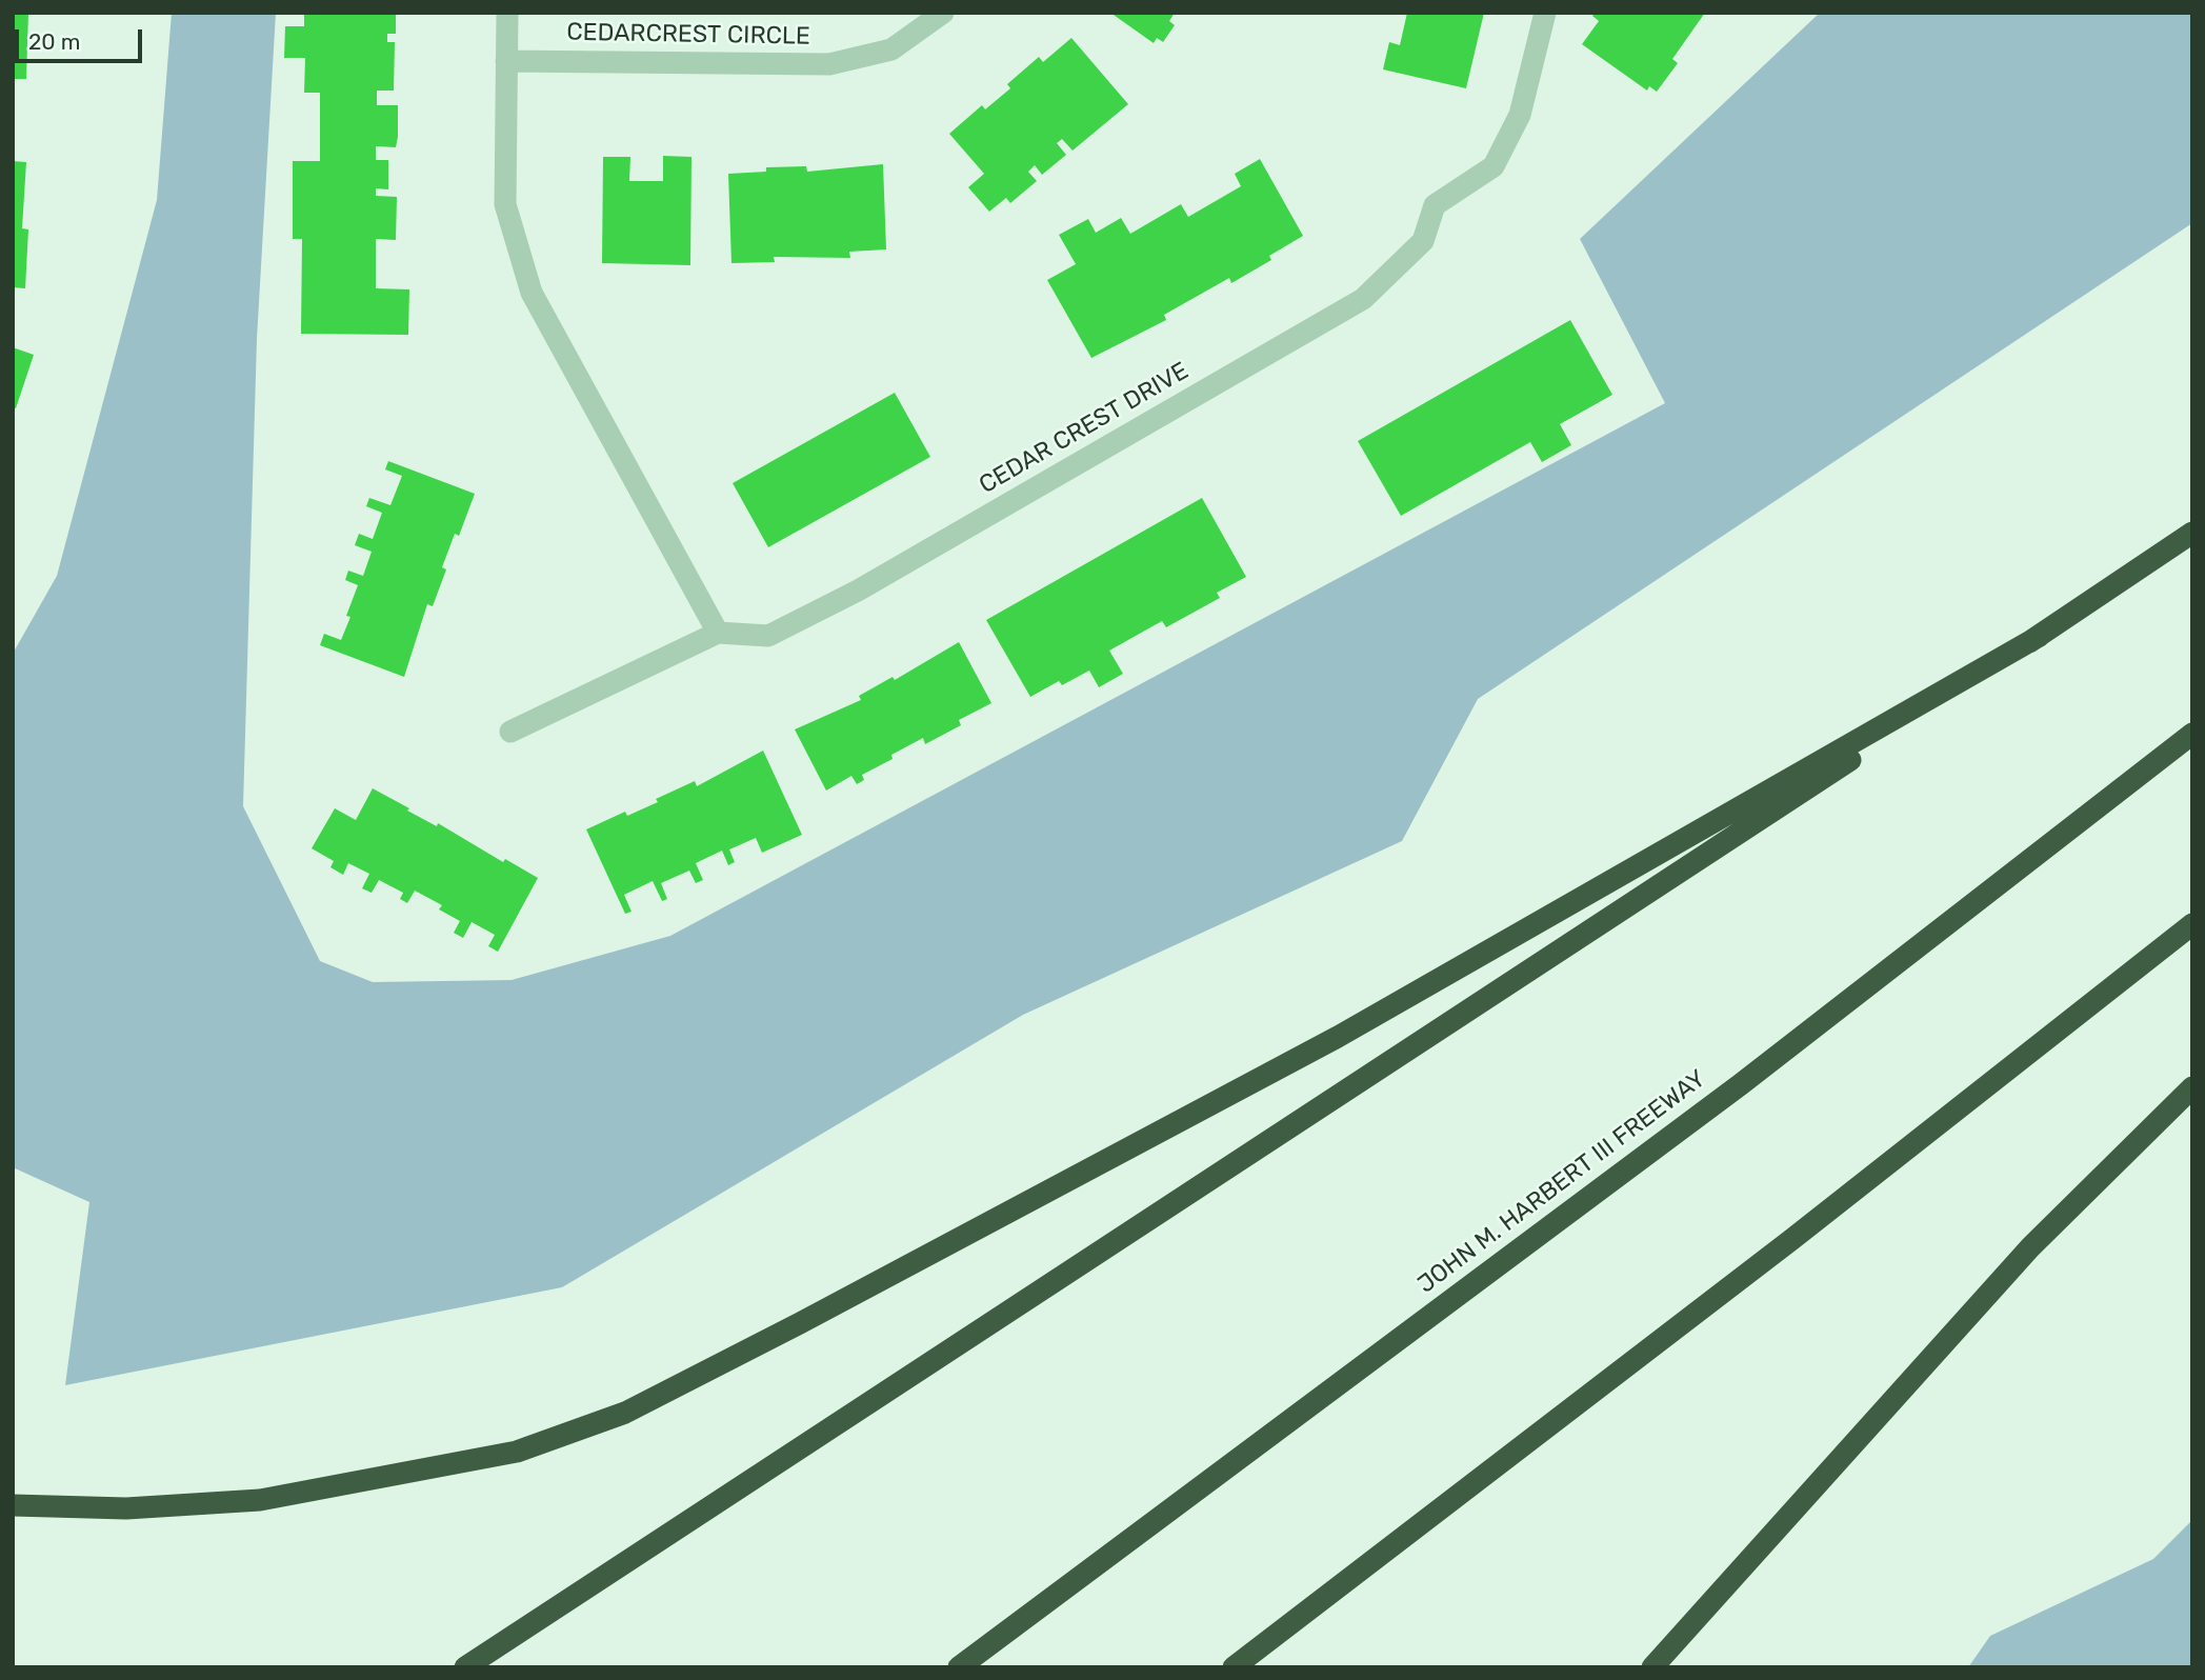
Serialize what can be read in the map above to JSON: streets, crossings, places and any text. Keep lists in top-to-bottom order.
{
  "streets": {
    "highway": ["JOHN M. HARBERT III FREEWAY"],
    "street": ["CEDARCREST CIRCLE", "CEDAR CREST DRIVE"]
  },
  "scale_bar": "20 m"
}
